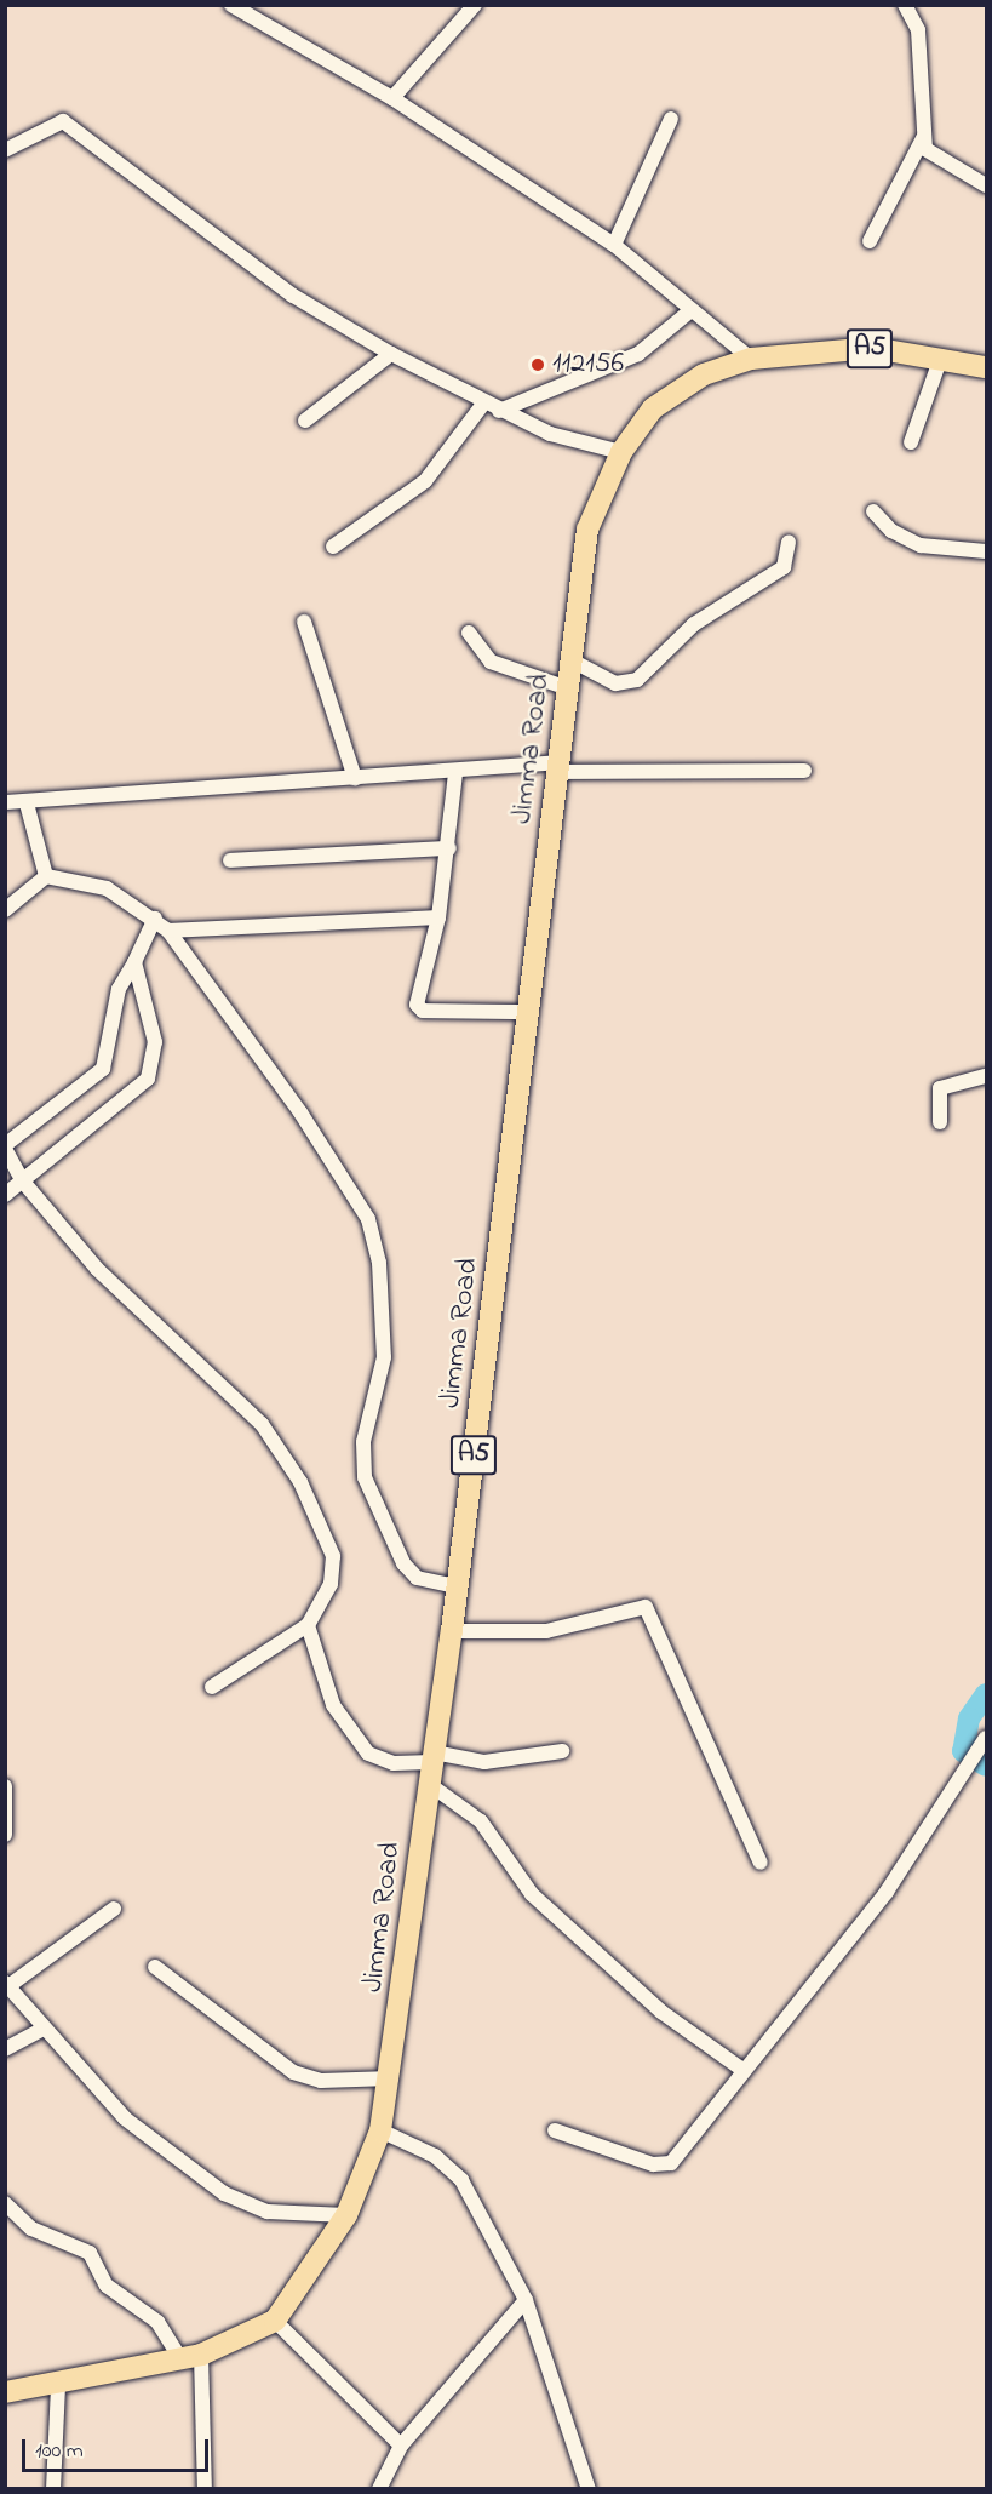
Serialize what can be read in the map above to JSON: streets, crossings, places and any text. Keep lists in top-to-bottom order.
{
  "streets": {
    "highway": ["A5", "Jimma Road"]
  },
  "places": ["112156"],
  "scale_bar": "100 m"
}
